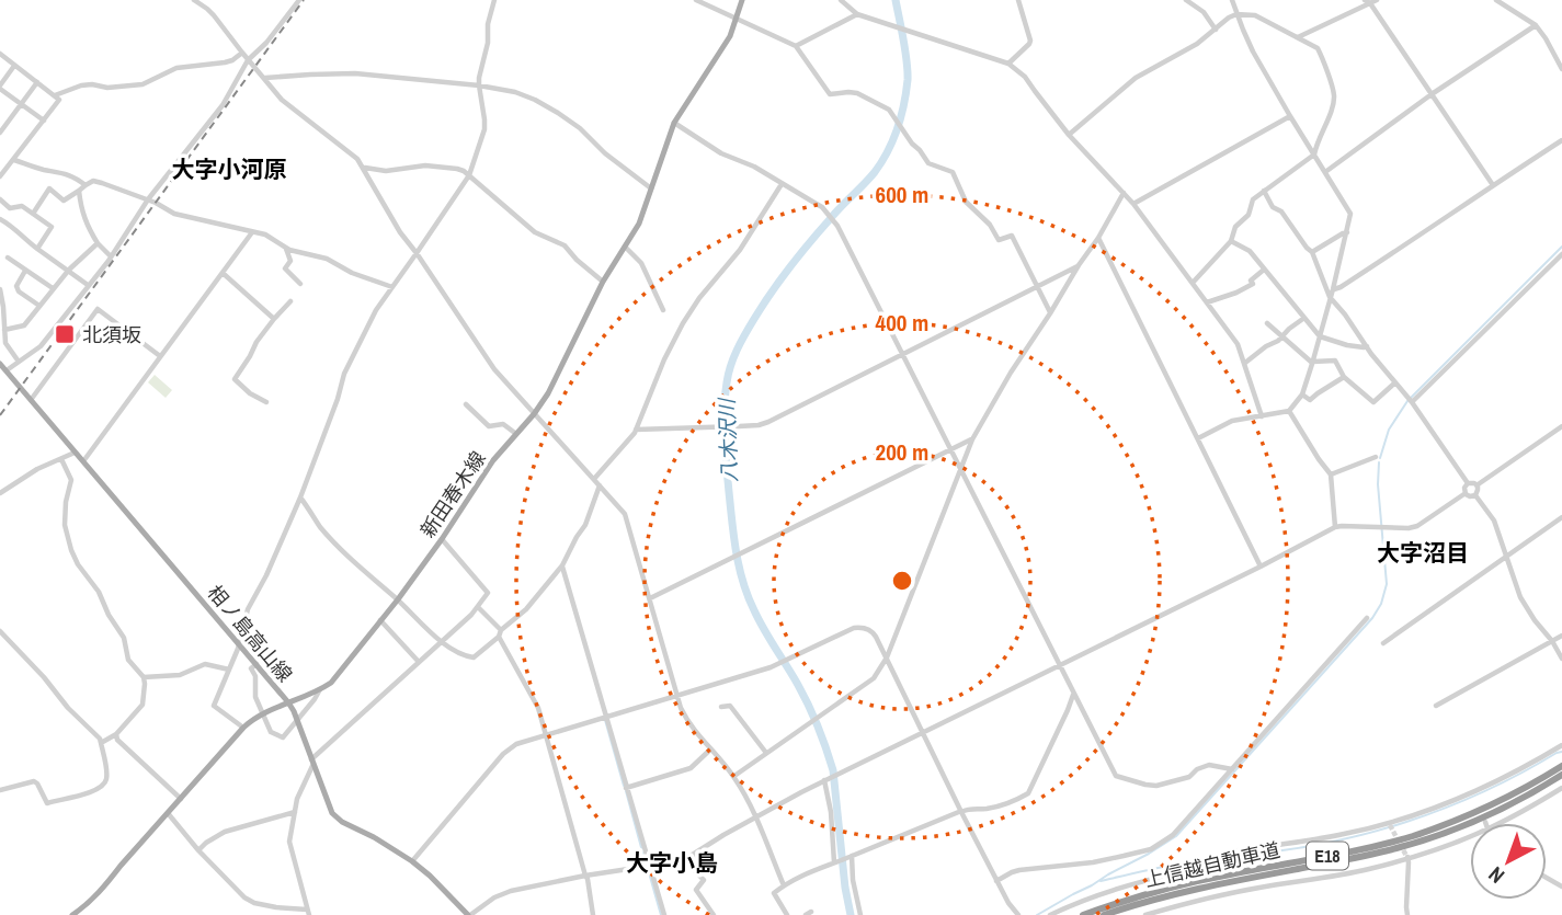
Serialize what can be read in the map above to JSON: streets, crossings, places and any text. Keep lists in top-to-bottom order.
{
  "streets": {
    "highway": ["E18", "上信越自動車道"],
    "main road": ["新田春木線", "相ノ島高山線"]
  },
  "crossings": [
    ["新田春木線", "相ノ島高山線"]
  ],
  "districts": ["大字小河原", "大字沼目", "大字小島"],
  "water": ["八木沢川"],
  "places": {
    "transit": ["北須坂"]
  },
  "north": "bottom left",
  "rings": ["600 m", "400 m", "200 m"]
}
